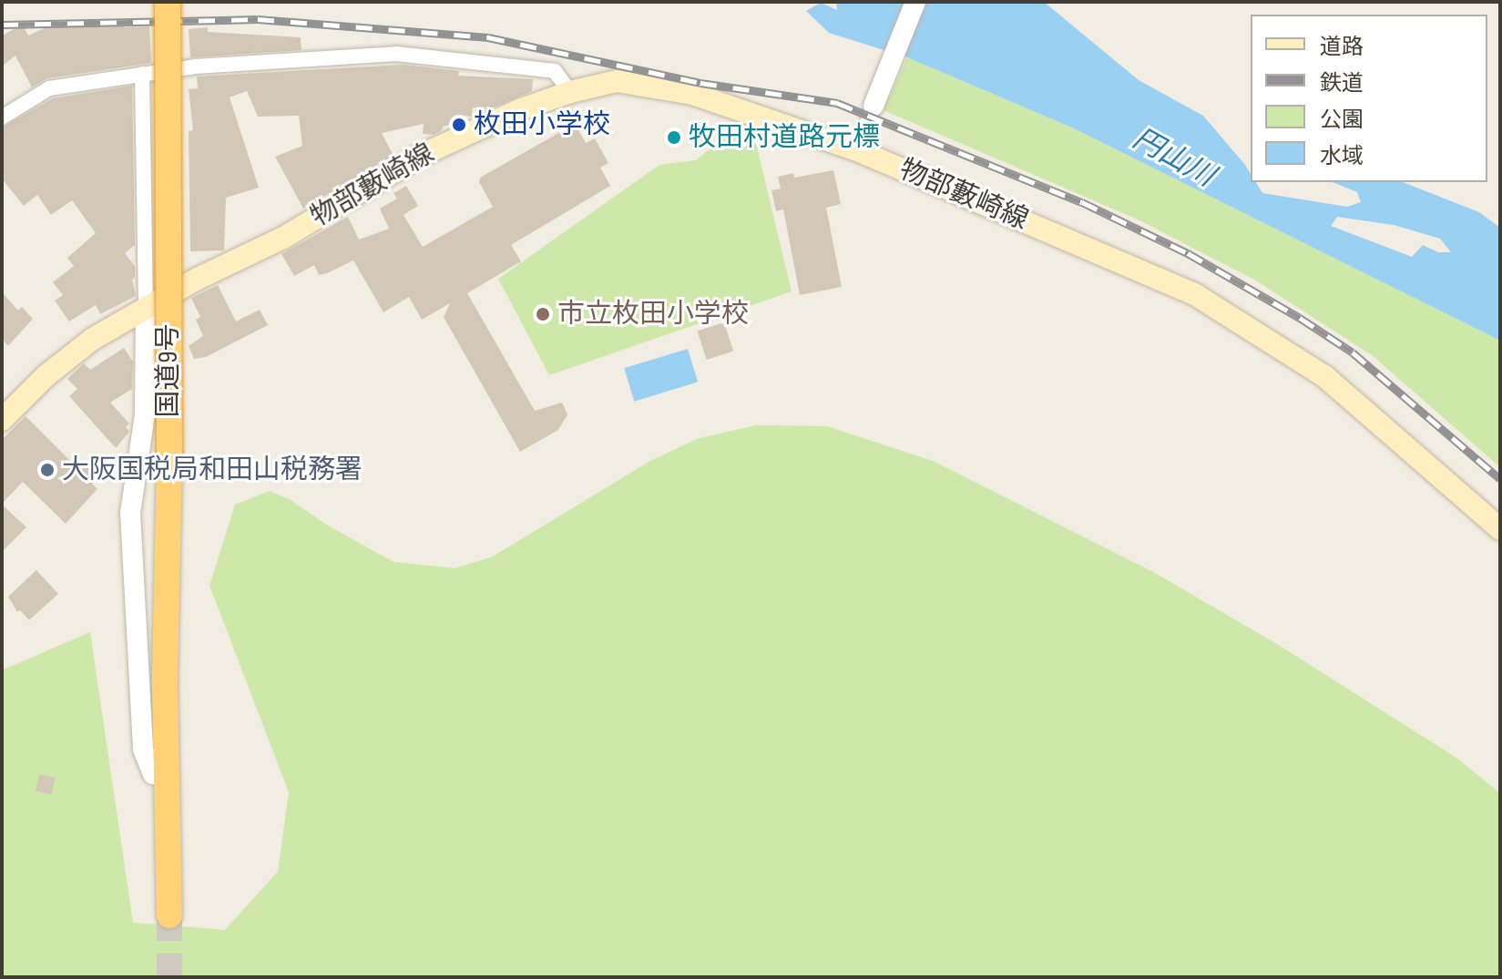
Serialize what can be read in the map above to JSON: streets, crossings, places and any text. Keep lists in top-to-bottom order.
{
  "streets": {
    "highway": ["国道9号"],
    "main road": ["物部藪崎線"]
  },
  "water": ["円山川"],
  "places": [
    "枚田小学校",
    "牧田村道路元標",
    "市立枚田小学校",
    "大阪国税局和田山税務署"
  ],
  "legend": [
    "道路",
    "鉄道",
    "公園",
    "水域"
  ]
}
